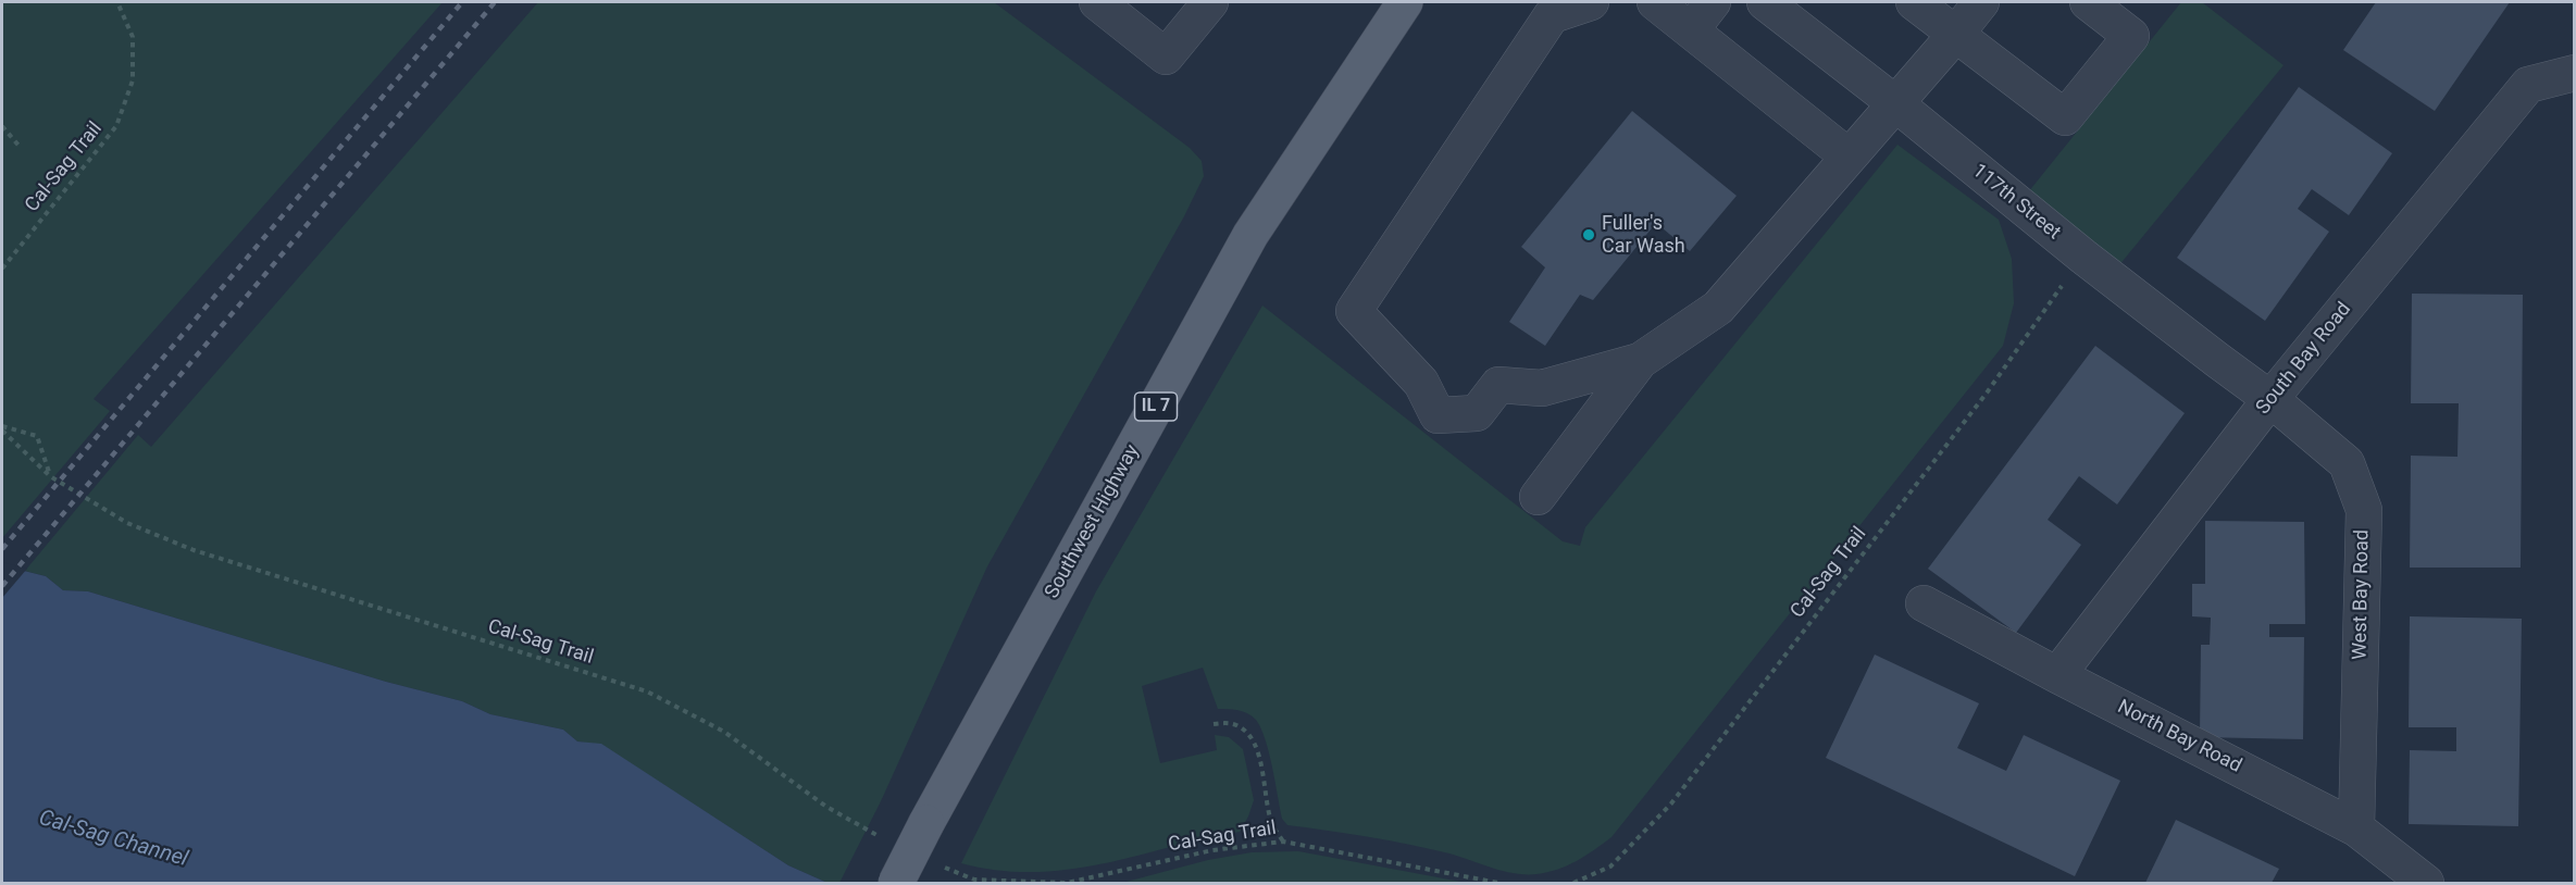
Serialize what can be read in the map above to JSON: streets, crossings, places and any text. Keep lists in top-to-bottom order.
{
  "streets": {
    "main road": ["IL 7", "Southwest Highway"],
    "street": [
      "117th Street",
      "South Bay Road",
      "West Bay Road",
      "North Bay Road"
    ],
    "path": ["Cal-Sag Trail"]
  },
  "crossings": [
    ["Cal-Sag Trail", "117th Street"],
    ["117th Street", "South Bay Road"],
    ["117th Street", "West Bay Road"],
    ["South Bay Road", "West Bay Road"],
    ["South Bay Road", "North Bay Road"],
    ["West Bay Road", "North Bay Road"]
  ],
  "water": ["Cal-Sag Channel"],
  "places": ["Fuller's Car Wash"]
}
